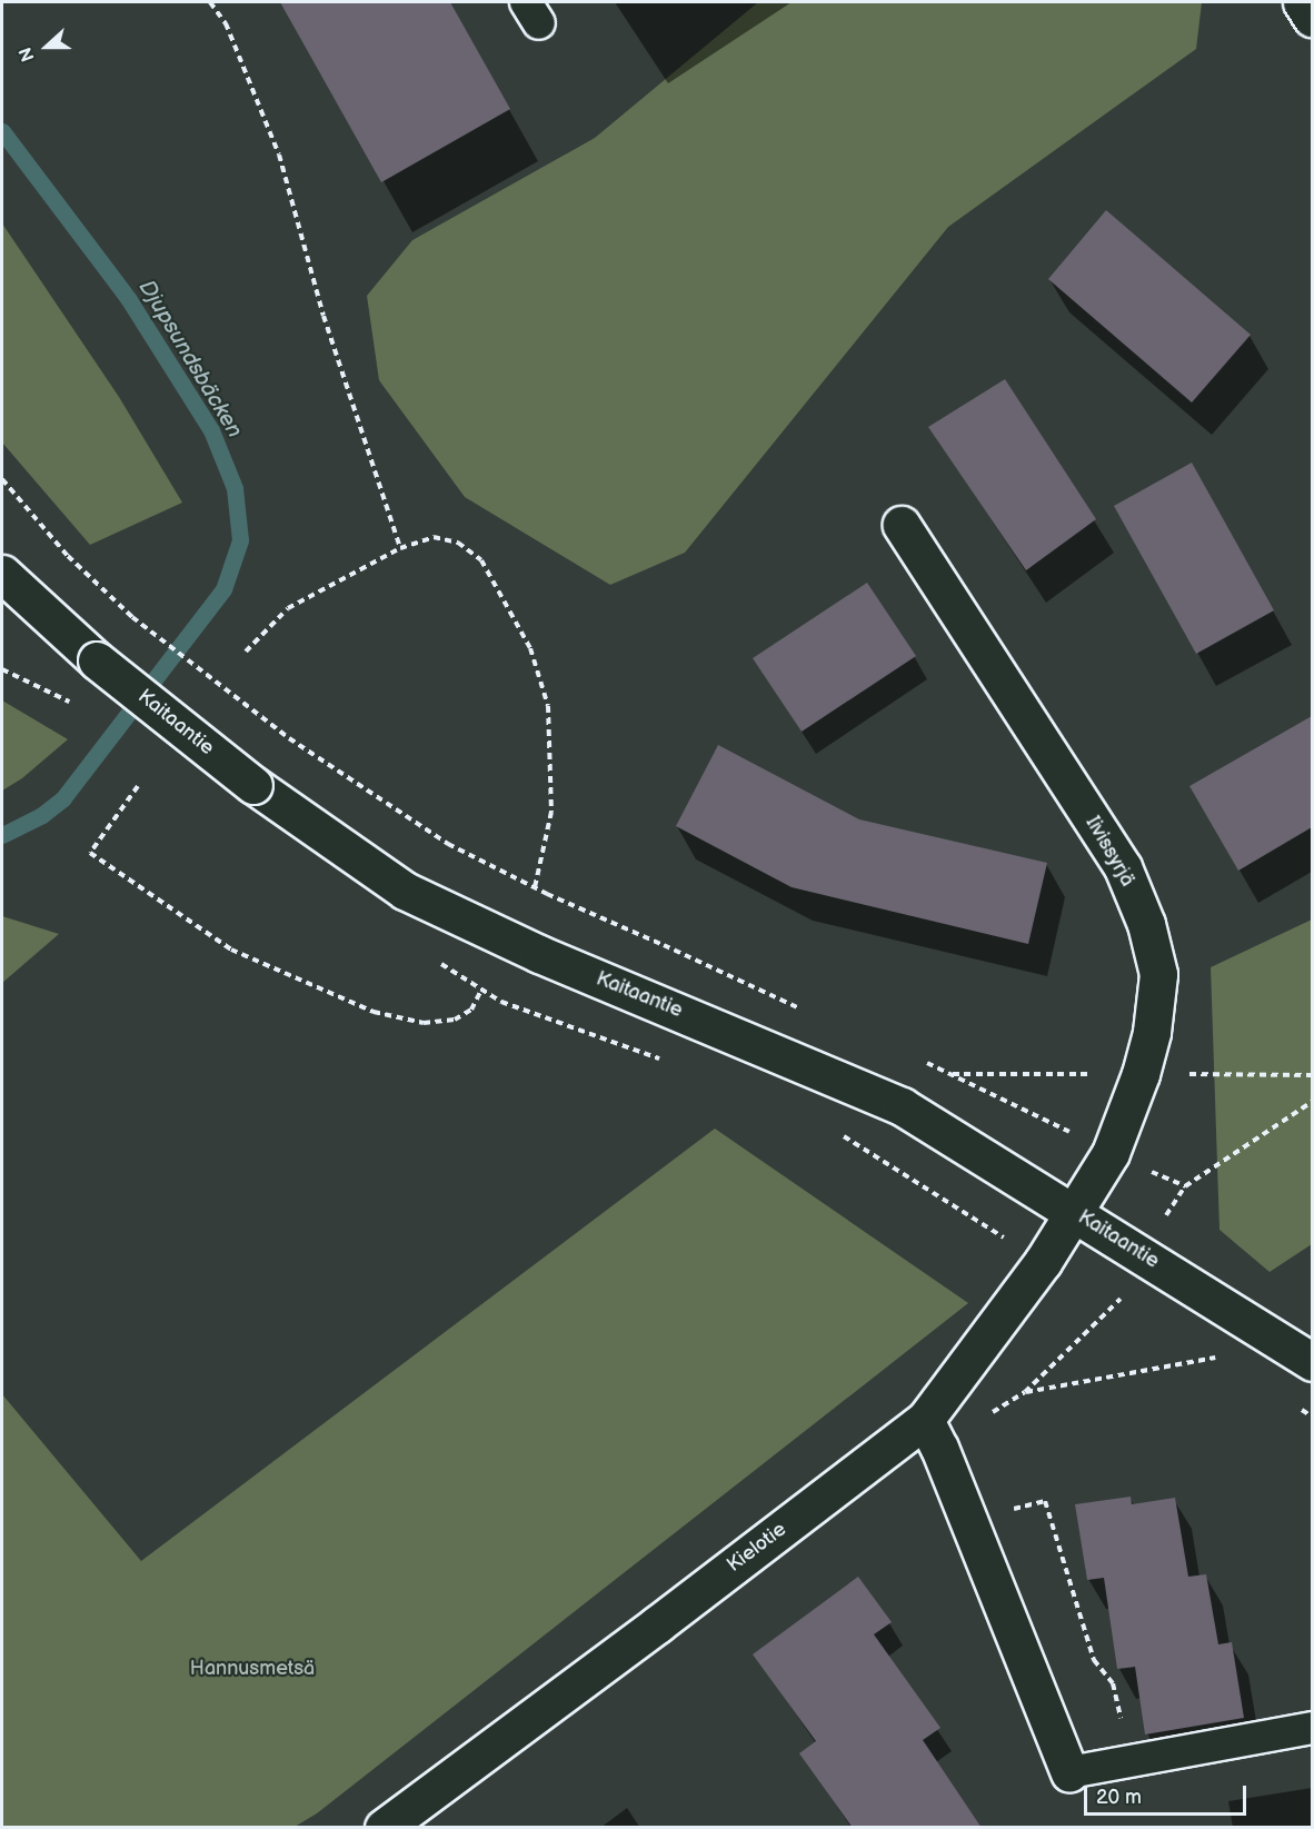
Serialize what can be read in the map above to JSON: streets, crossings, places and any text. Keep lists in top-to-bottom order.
{
  "streets": {
    "street": ["Kaitaantie", "Iivissyrjä", "Kielotie"]
  },
  "crossings": [
    ["Kaitaantie", "Iivissyrjä"],
    ["Kaitaantie", "Kielotie"],
    ["Iivissyrjä", "Kielotie"]
  ],
  "water": ["Djupsundsbäcken"],
  "parks": ["Hannusmetsä"],
  "scale_bar": "20 m",
  "north": "left"
}
